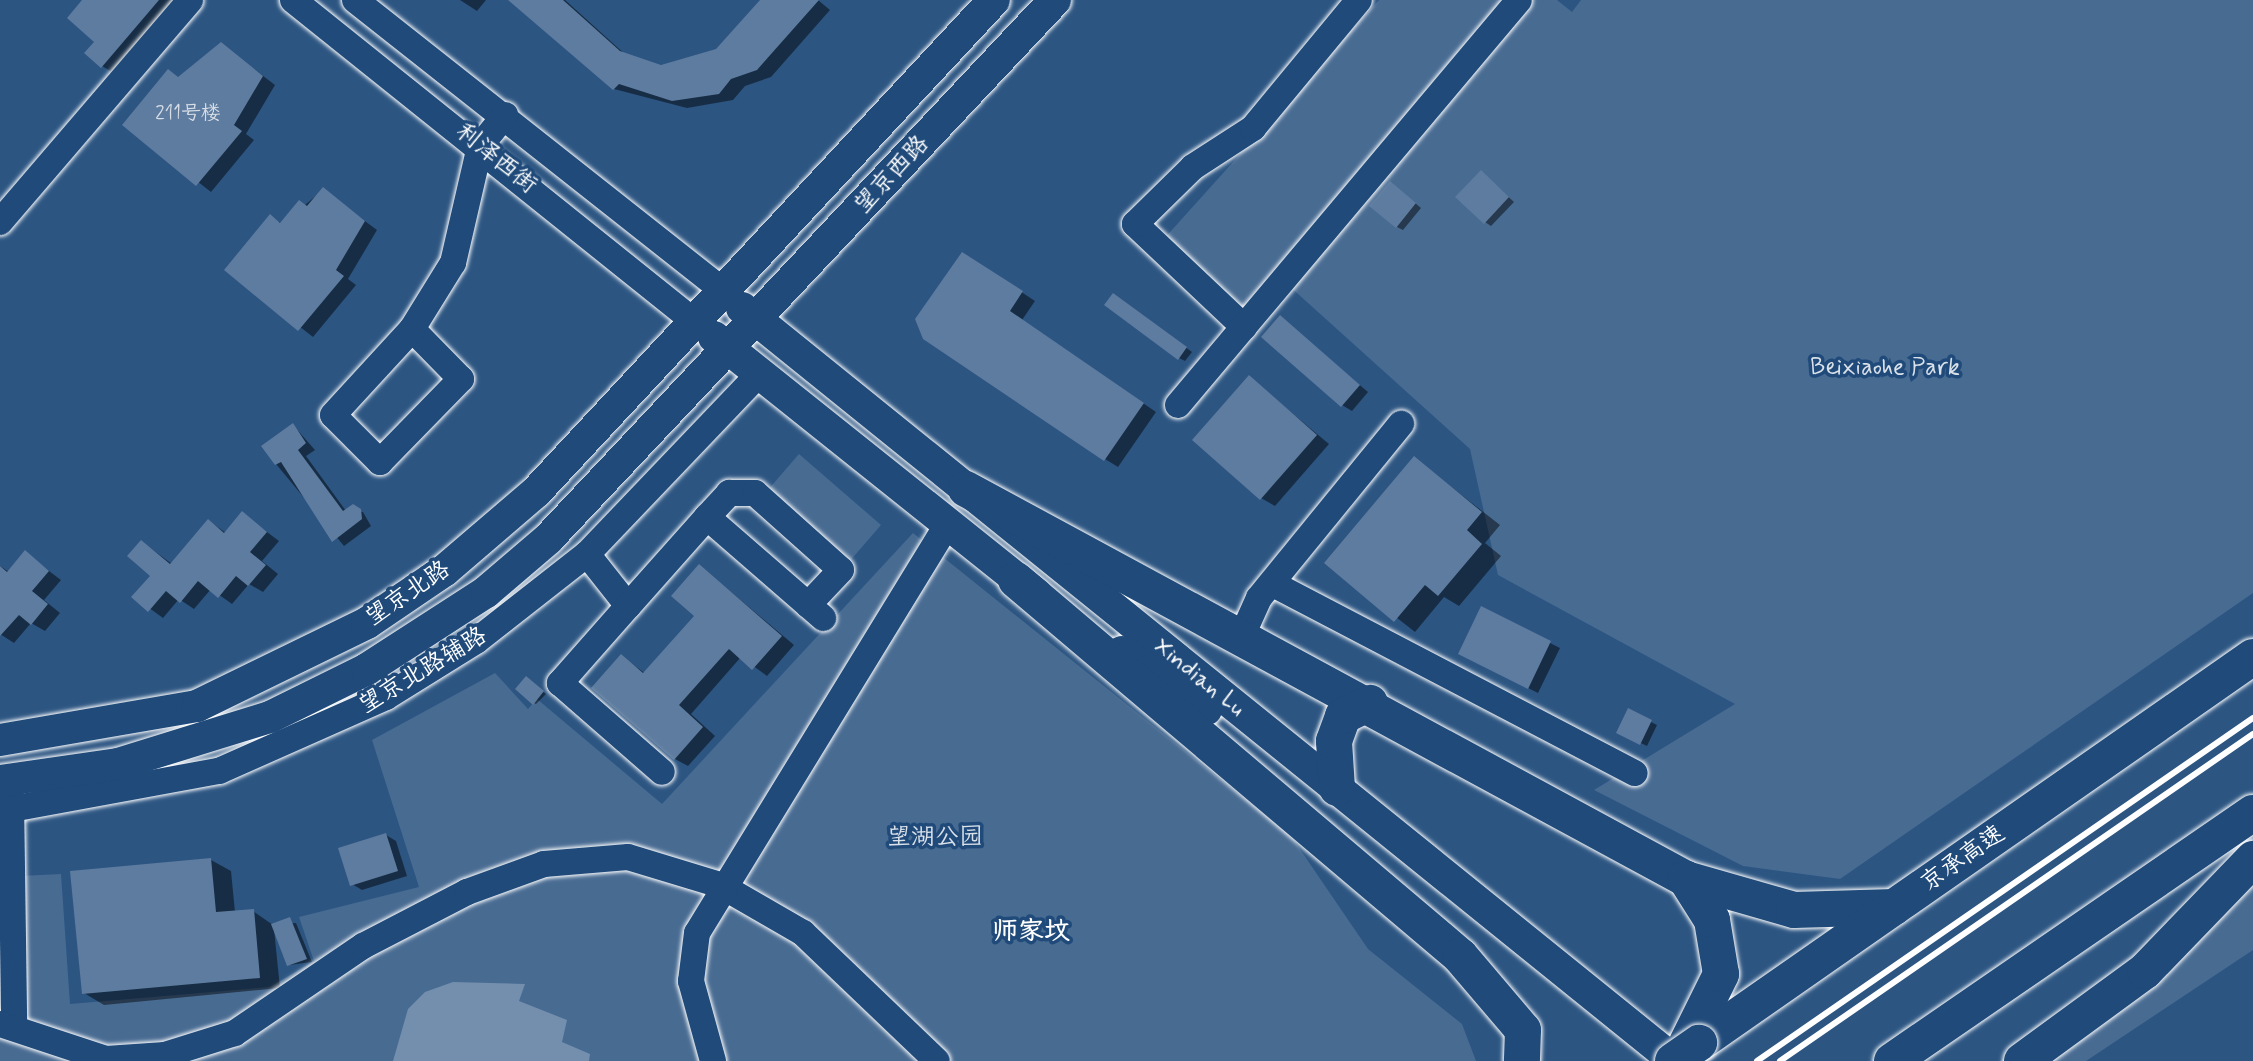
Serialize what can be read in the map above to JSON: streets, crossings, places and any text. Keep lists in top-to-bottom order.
{
  "streets": {
    "highway": ["京承高速"],
    "main road": ["望京西路", "望京北路", "Xindian Lu"],
    "street": ["利泽西街", "望京北路辅路"]
  },
  "crossings": [
    ["利泽西街", "望京西路"],
    ["利泽西街", "望京北路"],
    ["利泽西街", "Xindian Lu"],
    ["望京西路", "望京北路"],
    ["望京西路", "Xindian Lu"],
    ["望京北路", "望京北路辅路"],
    ["望京北路", "Xindian Lu"],
    ["望京北路辅路", "Xindian Lu"],
    ["Xindian Lu", "京承高速"]
  ],
  "districts": ["师家坟"],
  "parks": ["Beixiaohe Park", "望湖公园"],
  "house_numbers": ["211号楼"]
}
